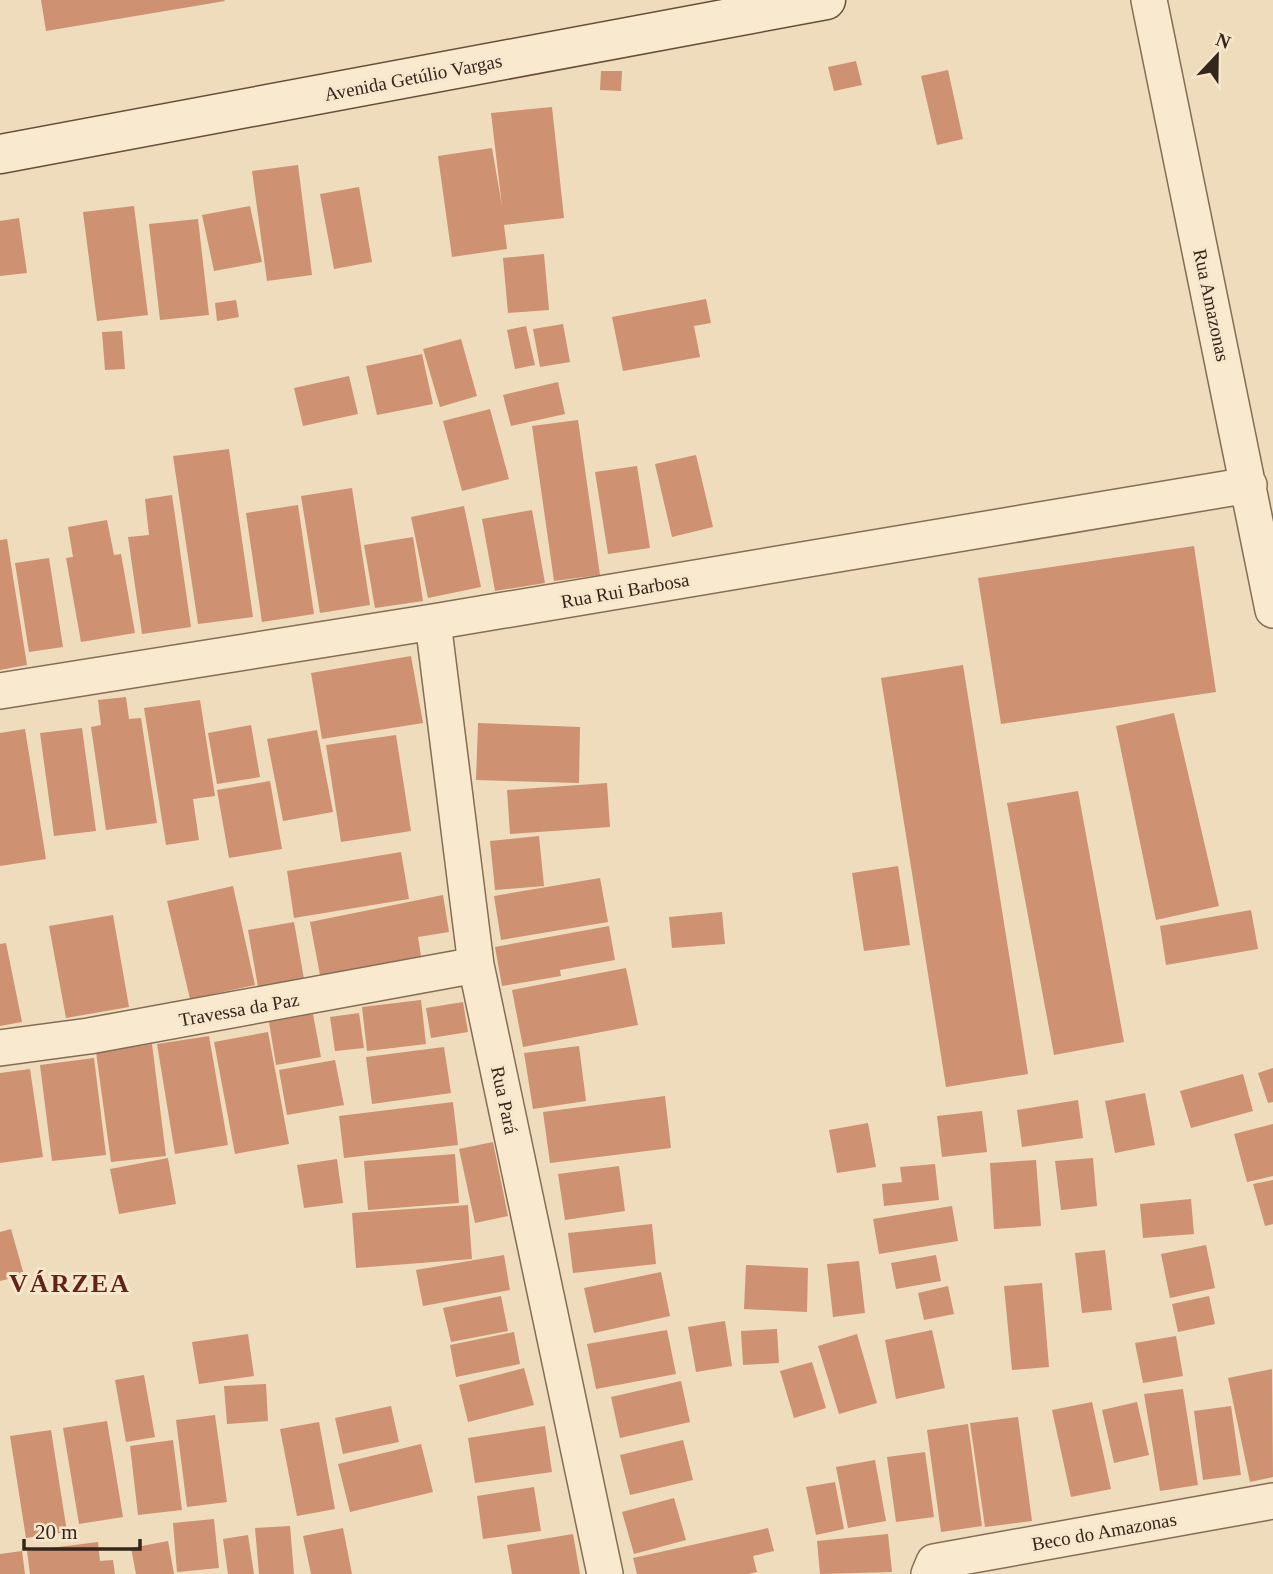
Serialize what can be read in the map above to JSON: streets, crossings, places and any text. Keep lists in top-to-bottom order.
{
  "streets": {
    "street": [
      "Avenida Getúlio Vargas",
      "Rua Amazonas",
      "Rua Rui Barbosa",
      "Travessa da Paz",
      "Rua Pará",
      "Beco do Amazonas"
    ]
  },
  "crossings": [
    ["Rua Amazonas", "Rua Rui Barbosa"],
    ["Rua Rui Barbosa", "Rua Pará"],
    ["Travessa da Paz", "Rua Pará"]
  ],
  "districts": ["VÁRZEA"],
  "scale_bar": "20 m",
  "north": "top"
}
